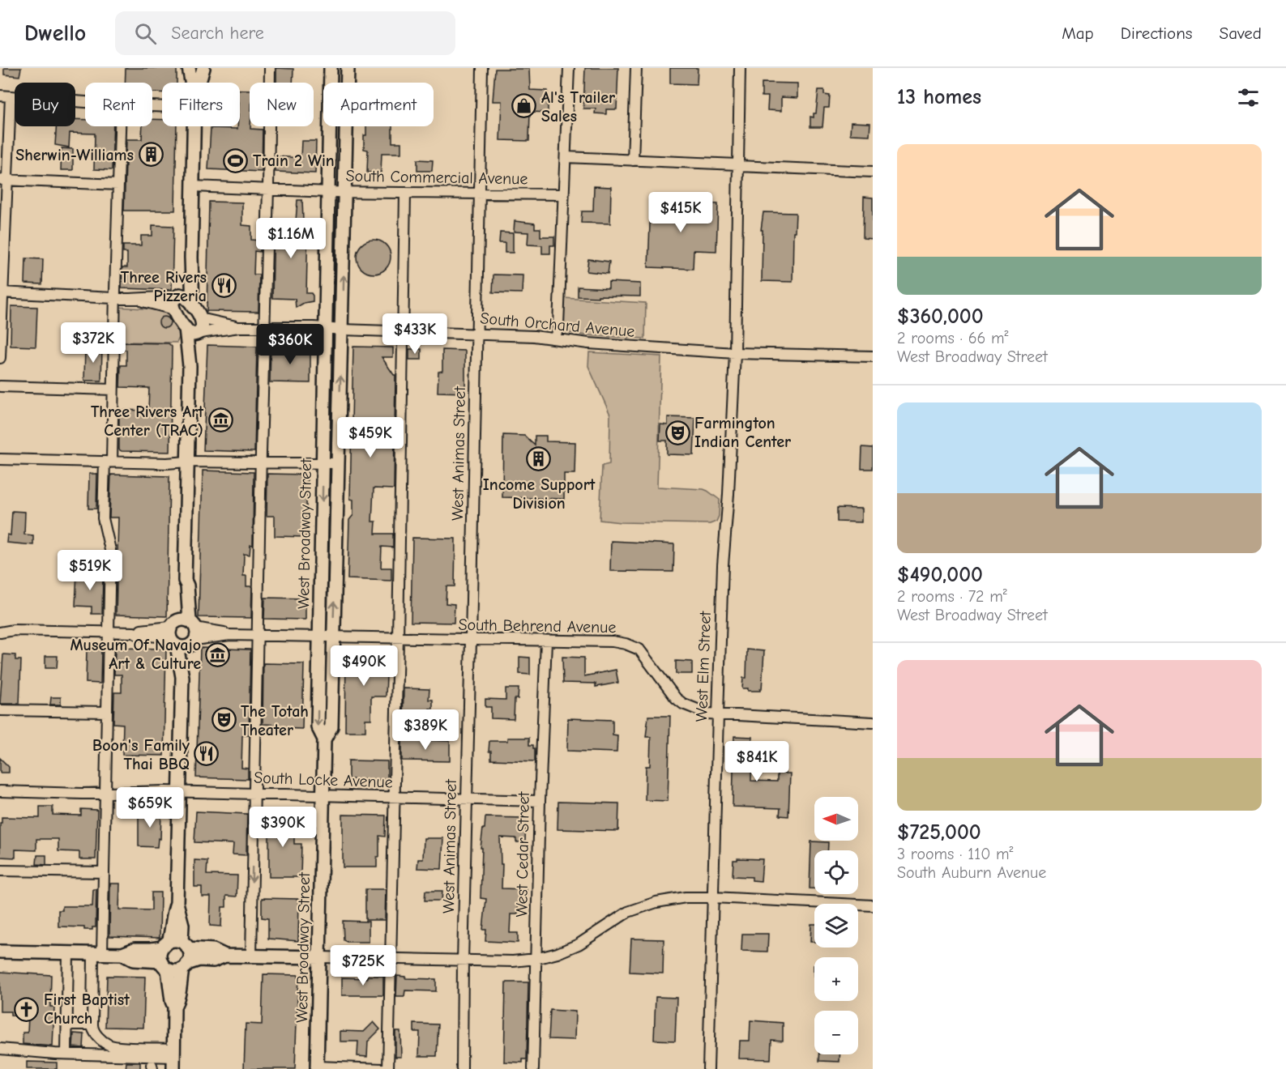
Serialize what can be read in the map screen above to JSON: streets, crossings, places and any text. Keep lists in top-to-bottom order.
{
  "streets": {
    "main road": ["West Broadway Street"],
    "street": [
      "South Commercial Avenue",
      "South Orchard Avenue",
      "West Animas Street",
      "South Behrend Avenue",
      "West Elm Street",
      "South Locke Avenue",
      "West Cedar Street"
    ]
  },
  "crossings": [
    ["South Commercial Avenue", "West Animas Street"],
    ["South Commercial Avenue", "West Broadway Street"],
    ["South Orchard Avenue", "West Animas Street"],
    ["South Orchard Avenue", "West Broadway Street"],
    ["South Orchard Avenue", "West Elm Street"],
    ["West Animas Street", "South Behrend Avenue"],
    ["West Animas Street", "South Locke Avenue"],
    ["West Broadway Street", "South Behrend Avenue"],
    ["West Broadway Street", "South Locke Avenue"],
    ["South Behrend Avenue", "West Elm Street"],
    ["South Behrend Avenue", "West Cedar Street"],
    ["South Locke Avenue", "West Cedar Street"]
  ],
  "places": {
    "shop": ["Al's Trailer Sales"],
    "building": ["Sherwin-Williams", "Income Support Division"],
    "sports": ["Train 2 Win"],
    "restaurant": ["Three Rivers Pizzeria", "Boon's Family Thai BBQ"],
    "museum": ["Three Rivers Art Center (TRAC)", "Museum Of Navajo Art & Culture"],
    "theatre": ["Farmington Indian Center", "The Totah Theater"],
    "church": ["First Baptist Church"]
  },
  "north": "left",
  "page": {
    "header": "Dwello",
    "search": "Search here",
    "nav": ["Map", "Directions", "Saved"],
    "heading": "13 homes",
    "chip": [
      "Buy",
      "Rent",
      "Filters",
      "New",
      "Apartment"
    ],
    "list": [
      {
        "name": "$360,000",
        "note": "2 rooms · 66 m² · West Broadway Street"
      },
      {
        "name": "$490,000",
        "note": "2 rooms · 72 m² · West Broadway Street"
      },
      {
        "name": "$725,000",
        "note": "3 rooms · 110 m² · South Auburn Avenue"
      }
    ],
    "price": [
      "$415K",
      "$1.16M",
      "$433K",
      "$372K",
      "$360K",
      "$459K",
      "$519K",
      "$490K",
      "$389K",
      "$841K",
      "$659K",
      "$390K",
      "$725K"
    ],
    "map_buttons": ["+", "−"]
  }
}
